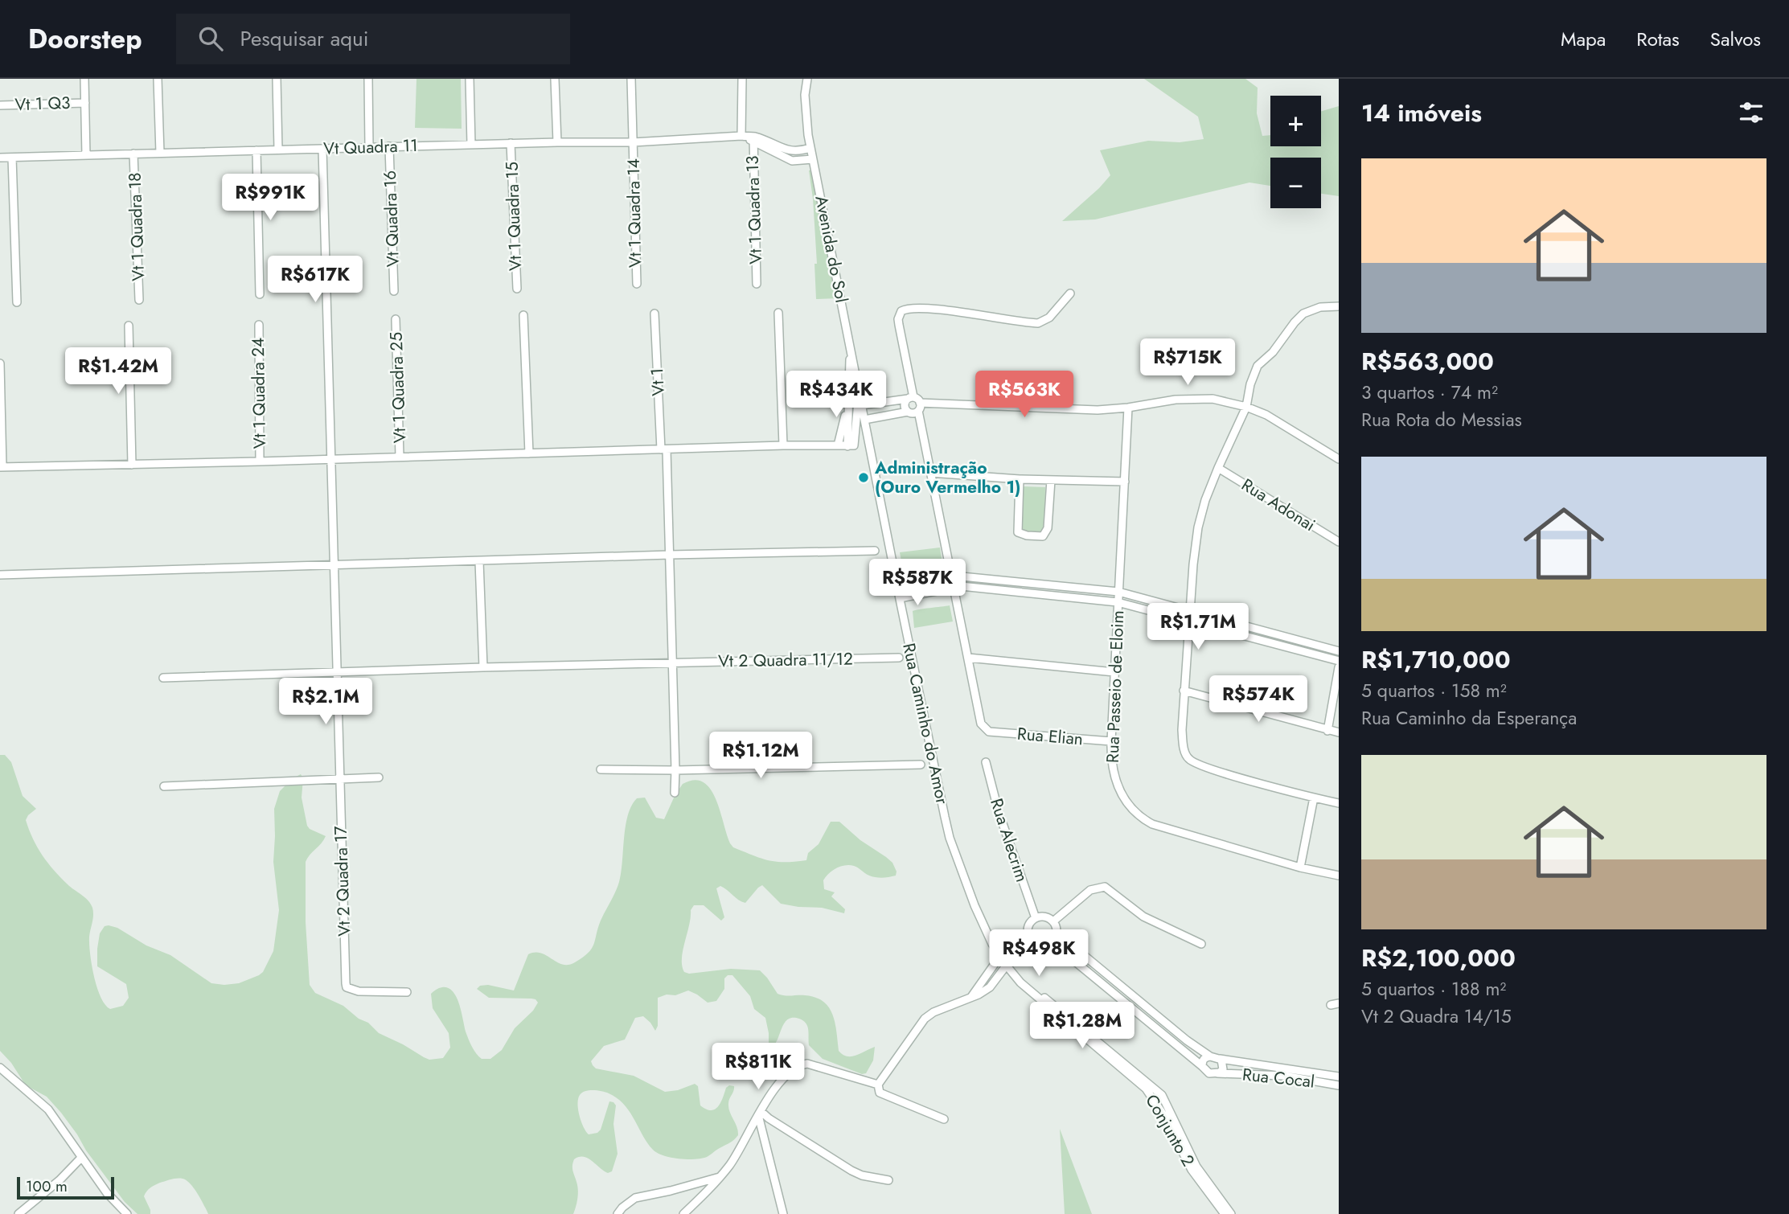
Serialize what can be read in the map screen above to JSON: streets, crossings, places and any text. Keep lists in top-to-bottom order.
{
  "streets": {
    "street": [
      "Vt 1 Q3",
      "Vt Quadra 11",
      "Vt 1 Quadra 13",
      "Vt 1 Quadra 14",
      "Vt 1 Quadra 15",
      "Vt Quadra 16",
      "Vt 1 Quadra 18",
      "Avenida do Sol",
      "Vt 1",
      "Vt 1 Quadra 25",
      "Vt 1 Quadra 24",
      "Rua Adonai",
      "Vt 2 Quadra 11/12",
      "Rua Passeio de Eloim",
      "Rua Caminho do Amor",
      "Rua Elian",
      "Rua Alecrim",
      "Vt 2 Quadra 17",
      "Rua Cocal",
      "Conjunto 2"
    ]
  },
  "crossings": [
    ["Vt Quadra 11", "Vt 1 Quadra 13"],
    ["Vt Quadra 11", "Vt 1 Quadra 14"],
    ["Vt Quadra 11", "Vt 1 Quadra 15"],
    ["Vt Quadra 11", "Vt Quadra 16"],
    ["Vt Quadra 11", "Vt 1 Quadra 18"],
    ["Vt Quadra 11", "Vt 2 Quadra 17"],
    ["Avenida do Sol", "Rua Caminho do Amor"],
    ["Vt 1", "Vt 2 Quadra 11/12"],
    ["Vt 2 Quadra 11/12", "Vt 2 Quadra 17"],
    ["Rua Passeio de Eloim", "Rua Elian"],
    ["Rua Caminho do Amor", "Conjunto 2"]
  ],
  "places": ["Administração (Ouro Vermelho 1)"],
  "scale_bar": "100 m",
  "page": {
    "header": "Doorstep",
    "search": "Pesquisar aqui",
    "nav": ["Mapa", "Rotas", "Salvos"],
    "heading": "14 imóveis",
    "map_buttons": ["+", "−"],
    "list": [
      {
        "name": "R$563,000",
        "note": "3 quartos · 74 m² · Rua Rota do Messias"
      },
      {
        "name": "R$1,710,000",
        "note": "5 quartos · 158 m² · Rua Caminho da Esperança"
      },
      {
        "name": "R$2,100,000",
        "note": "5 quartos · 188 m² · Vt 2 Quadra 14/15"
      }
    ],
    "price": [
      "R$991K",
      "R$617K",
      "R$715K",
      "R$1.42M",
      "R$434K",
      "R$563K",
      "R$587K",
      "R$1.71M",
      "R$574K",
      "R$2.1M",
      "R$1.12M",
      "R$498K",
      "R$1.28M",
      "R$811K"
    ],
    "scale": "100 m"
  }
}
